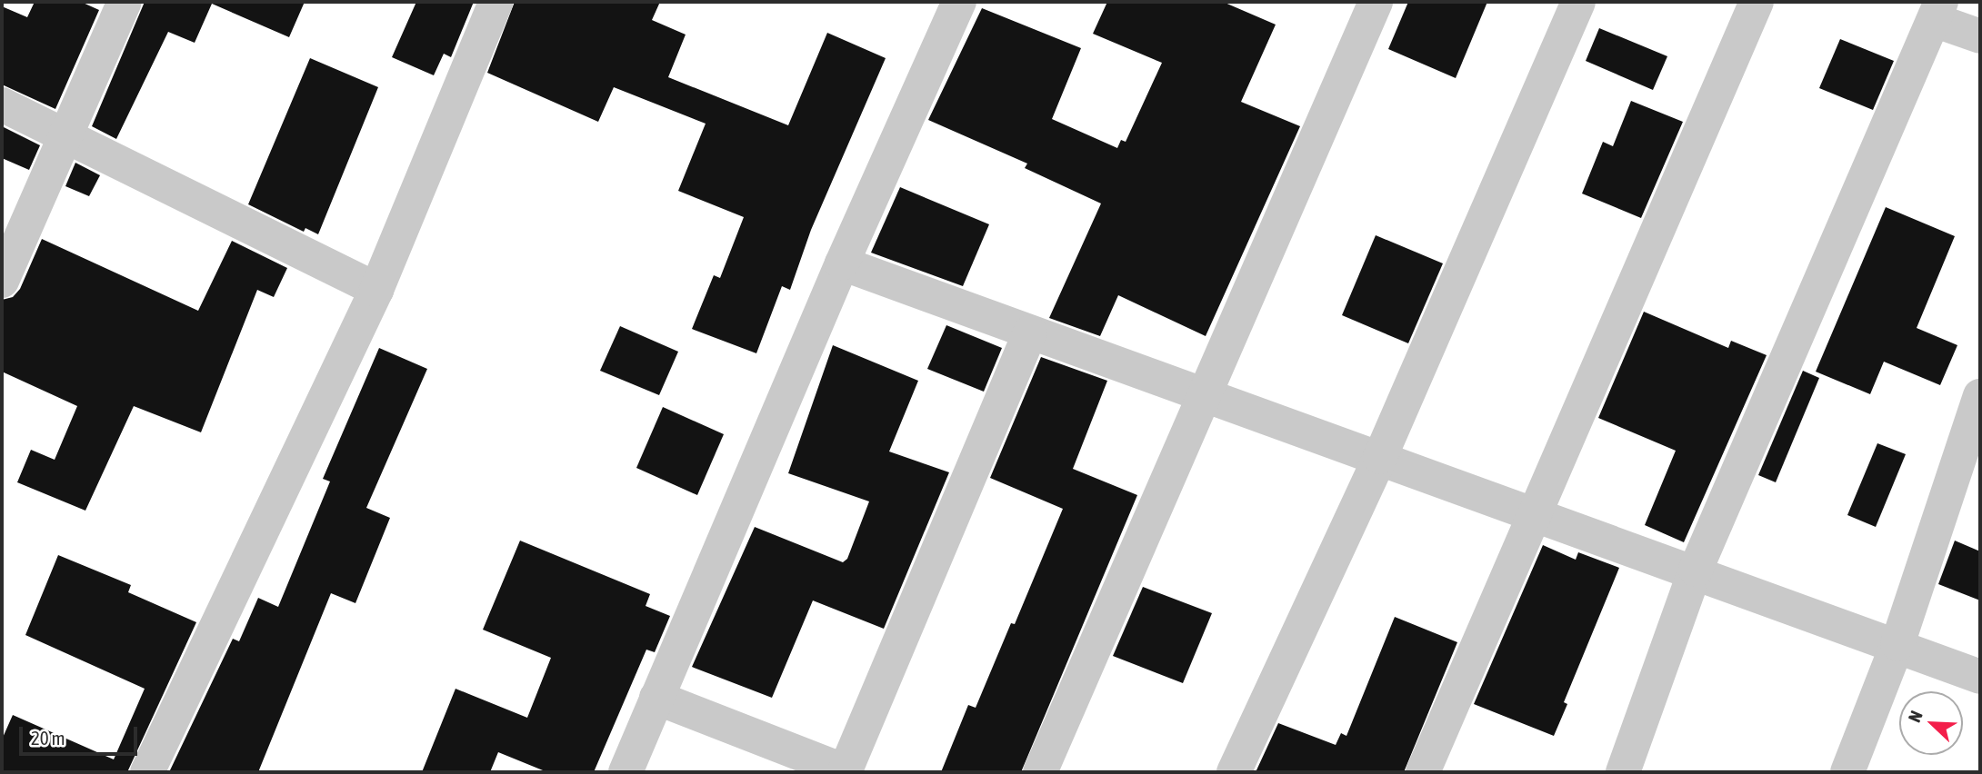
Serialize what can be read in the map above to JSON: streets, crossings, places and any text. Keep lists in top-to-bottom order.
{
  "scale_bar": "20 m",
  "north": "top left"
}
